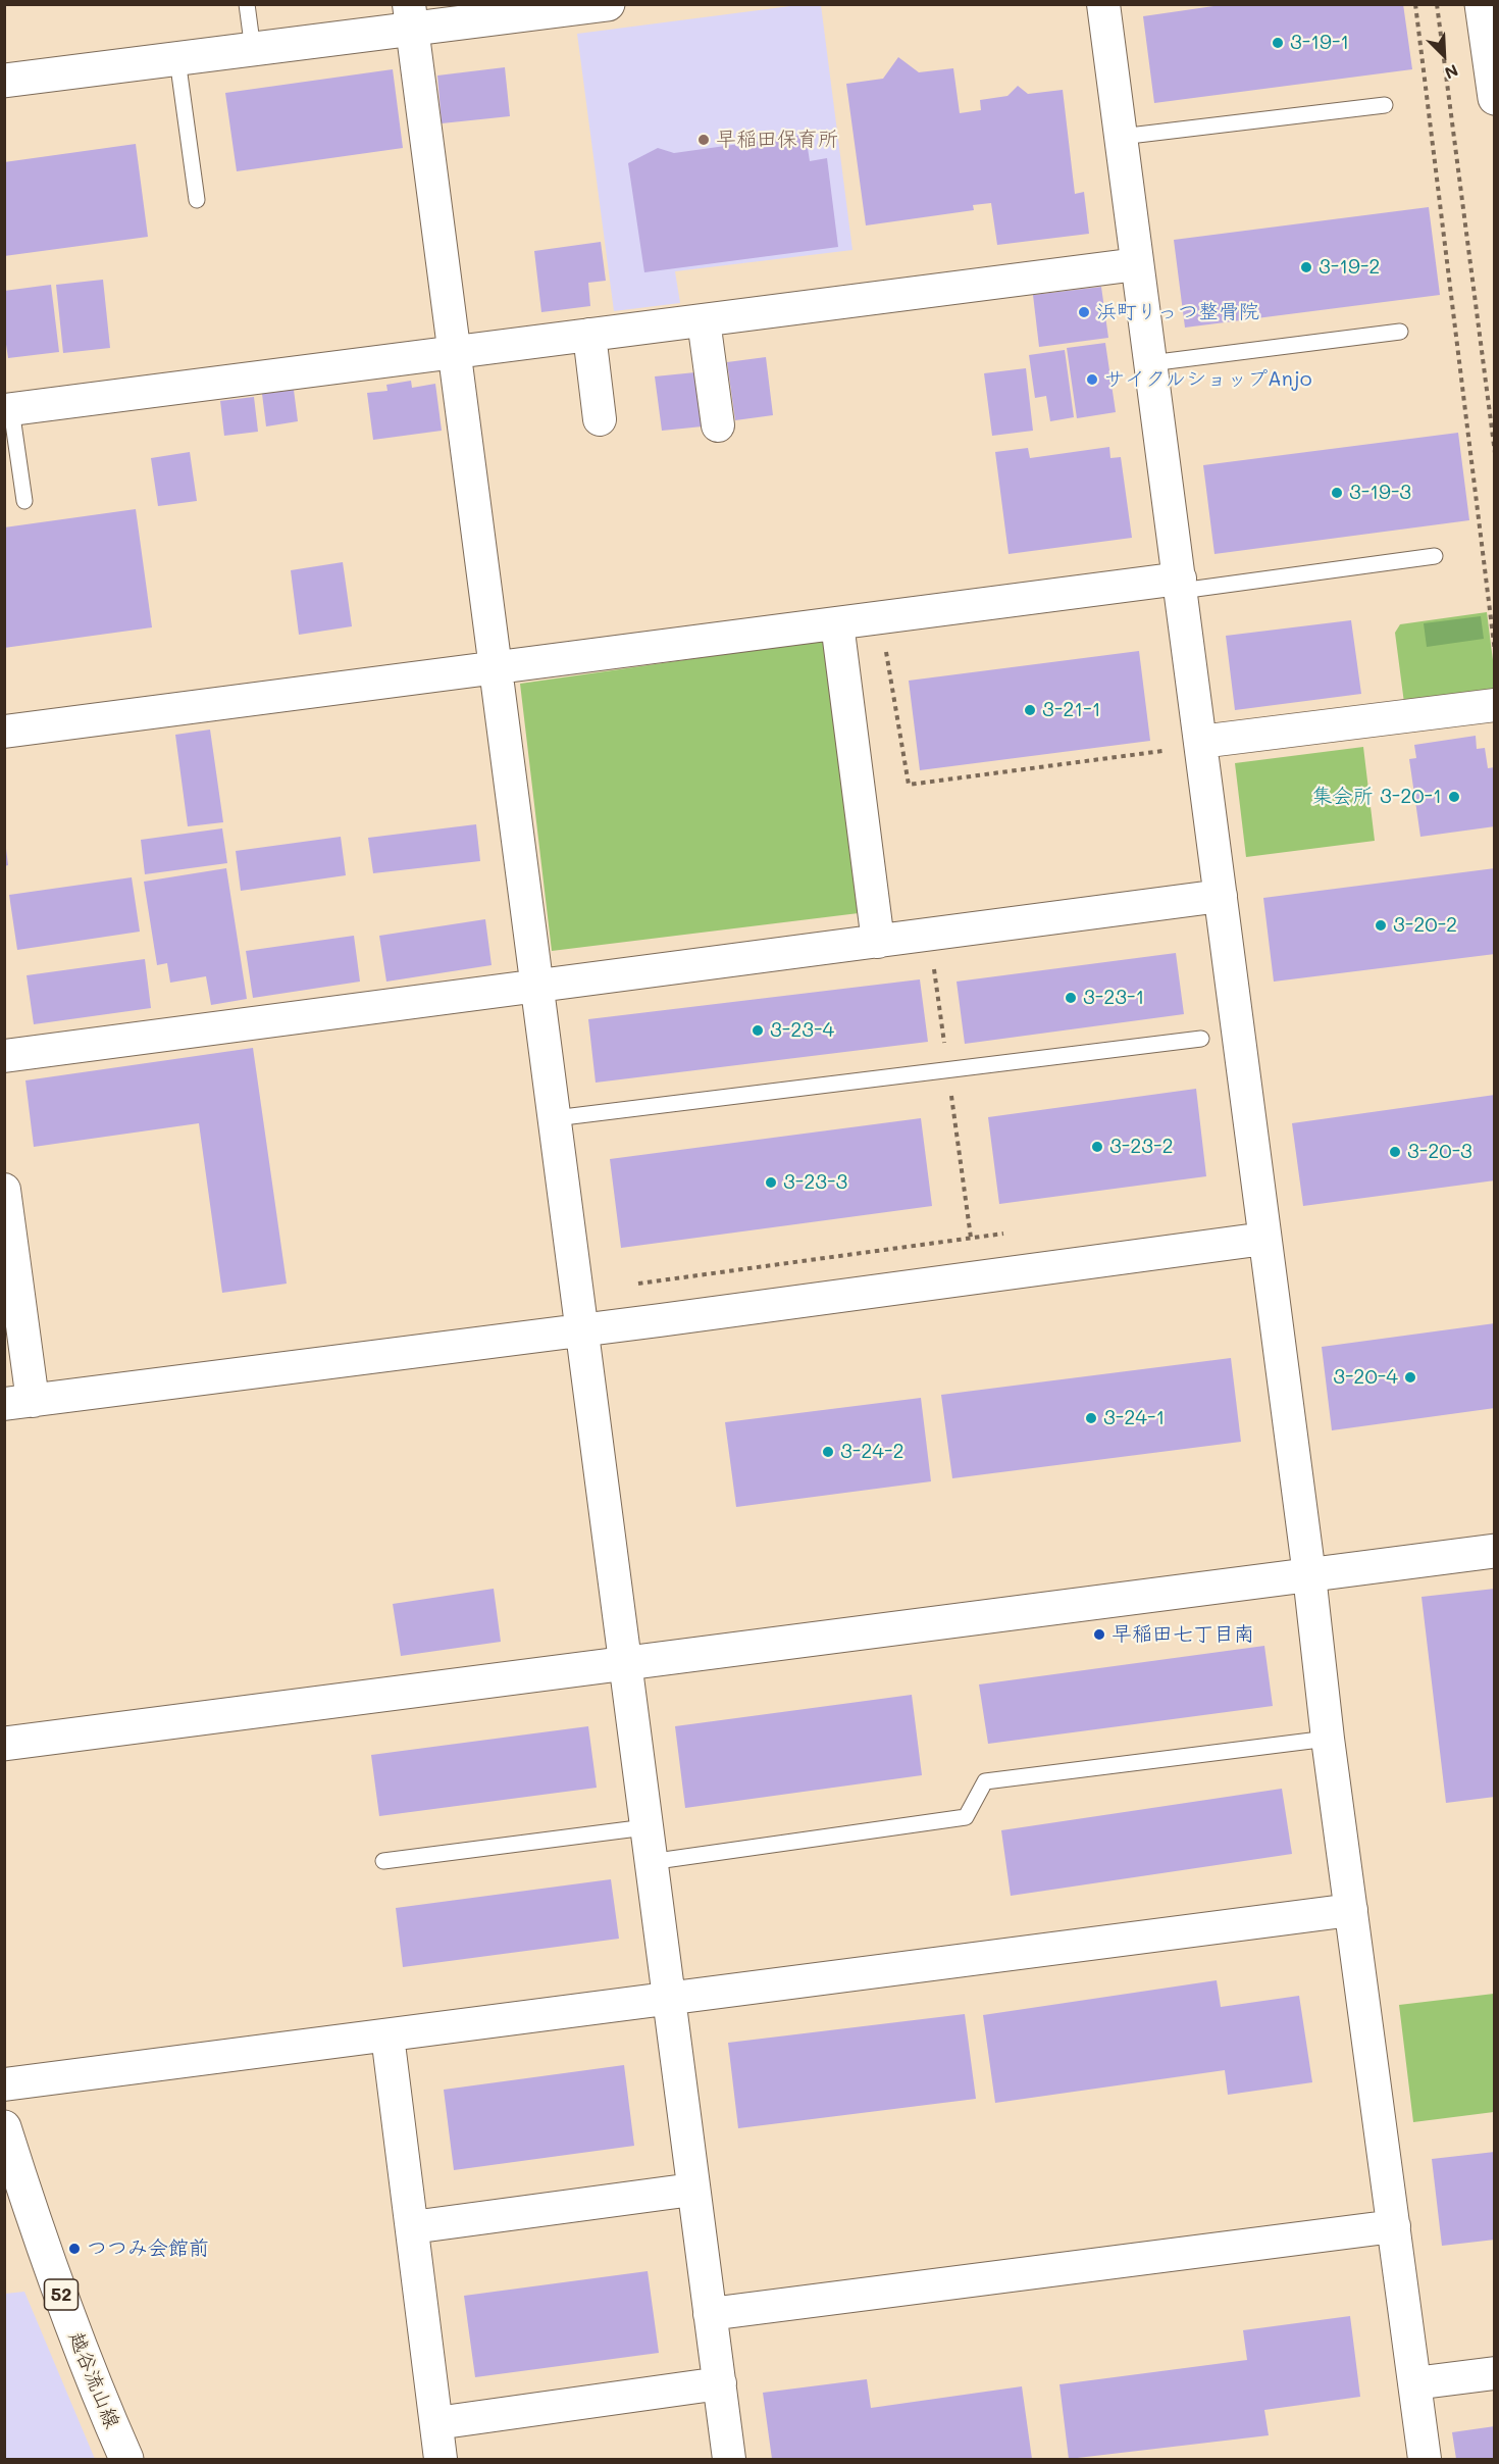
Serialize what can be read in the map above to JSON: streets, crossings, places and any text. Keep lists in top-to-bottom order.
{
  "streets": {
    "street": ["52", "越谷流山線"]
  },
  "places": [
    "3-19-1",
    "早稲田保育所",
    "3-19-2",
    "浜町りっつ整骨院",
    "サイクルショップAnjo",
    "3-19-3",
    "3-21-1",
    "集会所 3-20-1",
    "3-20-2",
    "3-23-1",
    "3-23-4",
    "3-23-2",
    "3-20-3",
    "3-23-3",
    "3-20-4",
    "3-24-1",
    "3-24-2",
    "早稲田七丁目南",
    "つつみ会館前"
  ],
  "north": "bottom right"
}
